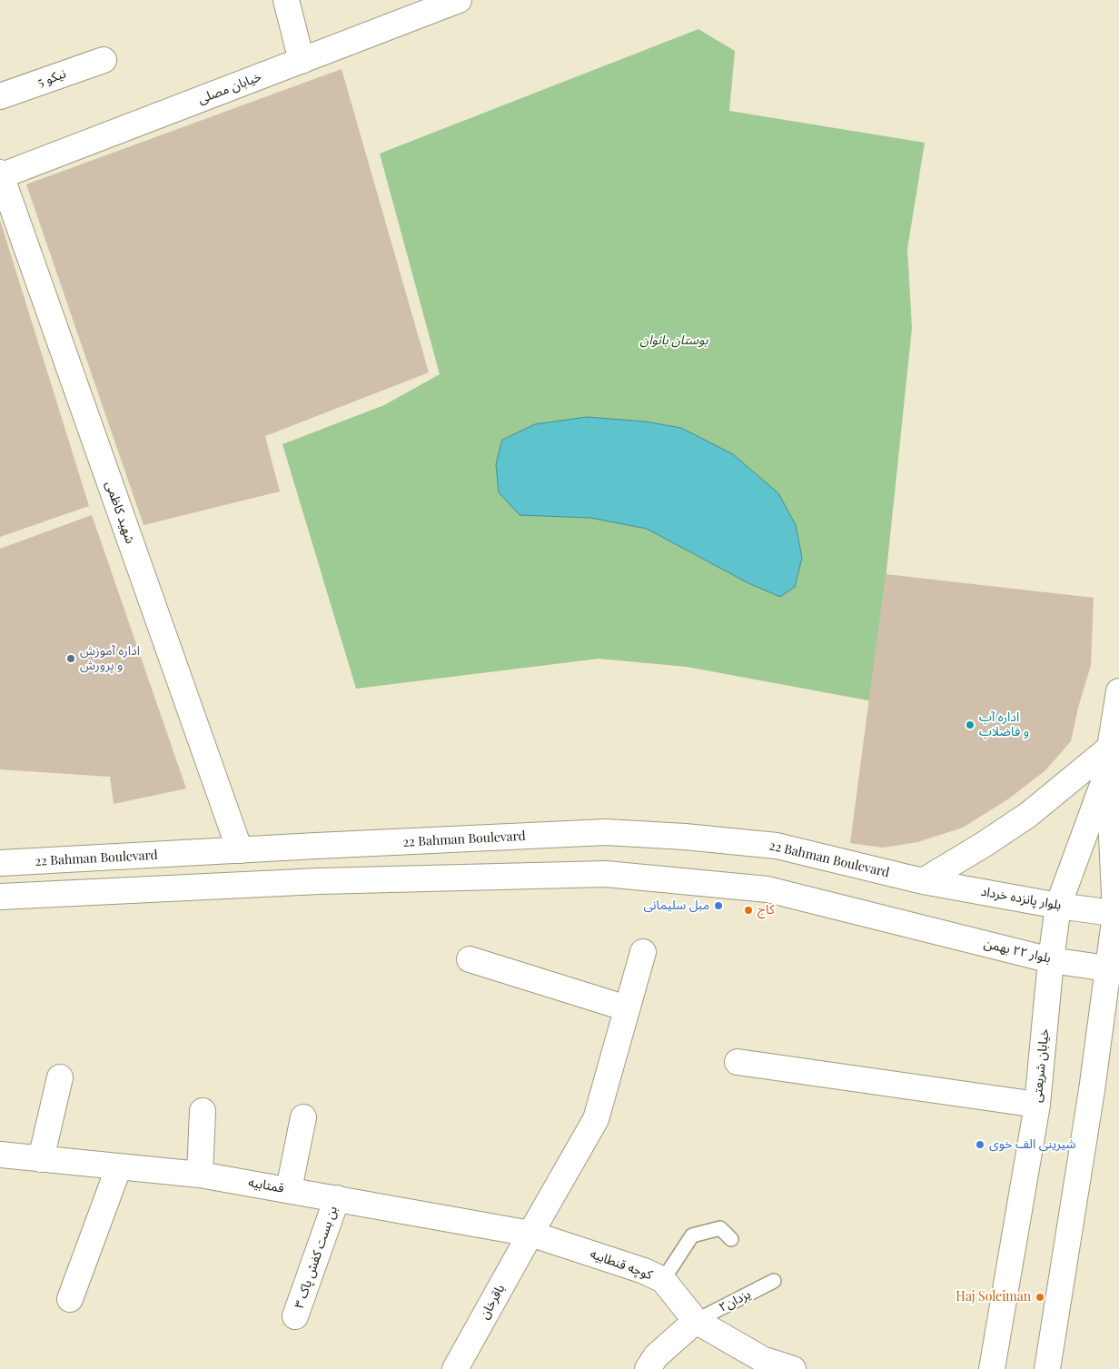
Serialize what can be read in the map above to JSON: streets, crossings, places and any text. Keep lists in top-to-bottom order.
{
  "streets": {
    "main road": [
      "نیکو 5",
      "خیابان مصلی",
      "شهید کاظمی",
      "22 Bahman Boulevard",
      "بلوار پانزده خرداد",
      "بلوار ۲۲ بهمن",
      "خیابان شریعتی",
      "قمتابیه",
      "بن بست کفش پاک ۳",
      "کوچه قنطابیه",
      "باقرخان"
    ],
    "lane": ["یزدان۲"]
  },
  "crossings": [
    ["خیابان مصلی", "شهید کاظمی"],
    ["شهید کاظمی", "22 Bahman Boulevard"],
    ["22 Bahman Boulevard", "بلوار پانزده خرداد"],
    ["بلوار پانزده خرداد", "خیابان شریعتی"],
    ["بلوار ۲۲ بهمن", "خیابان شریعتی"],
    ["قمتابیه", "بن بست کفش پاک ۳"],
    ["قمتابیه", "کوچه قنطابیه"],
    ["قمتابیه", "باقرخان"],
    ["کوچه قنطابیه", "یزدان۲"],
    ["کوچه قنطابیه", "باقرخان"]
  ],
  "parks": ["بوستان بانوان"],
  "places": [
    "اداره آموزش و پرورش",
    "اداره آب و فاضلاب",
    "مبل سلیمانی",
    "کاج",
    "شیرینی الف خوی",
    "Haj Soleiman"
  ]
}
